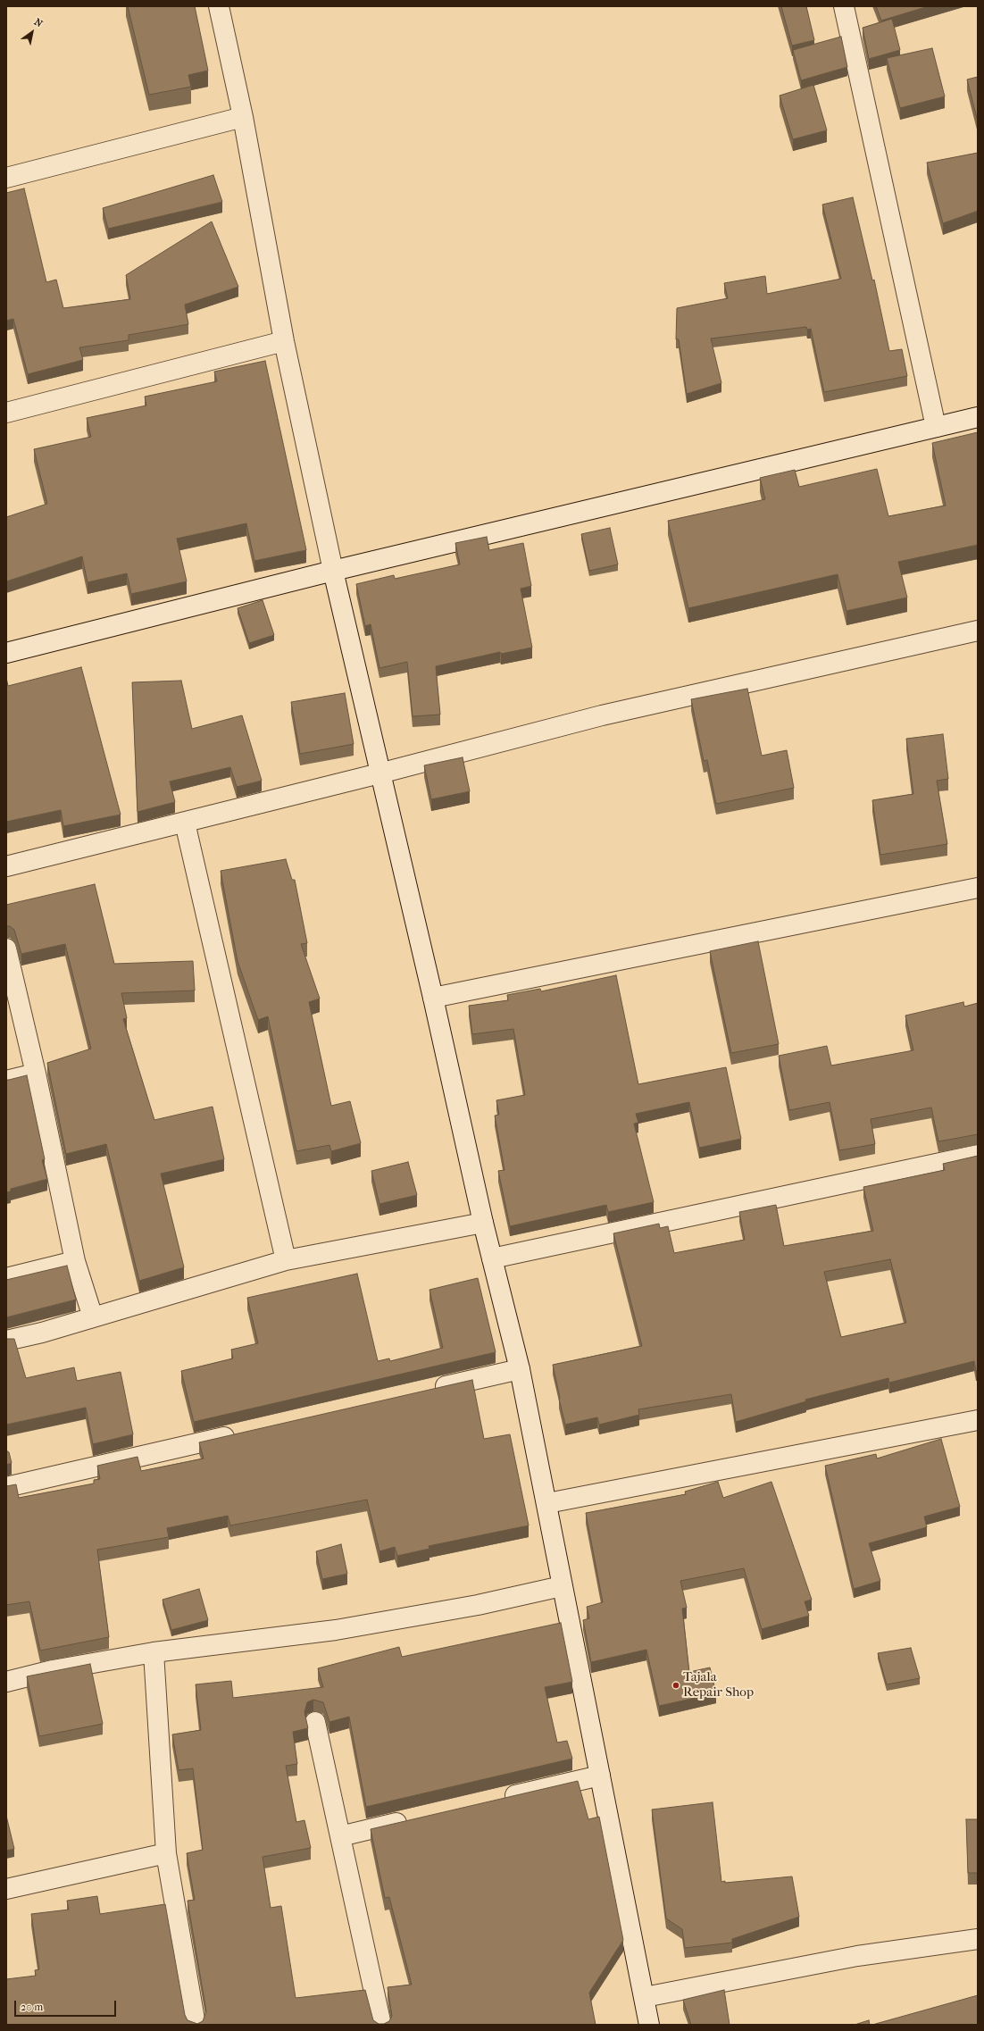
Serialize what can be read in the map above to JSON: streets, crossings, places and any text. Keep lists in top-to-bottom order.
{
  "places": ["Tajala Repair Shop"],
  "scale_bar": "20 m",
  "north": "top right"
}
